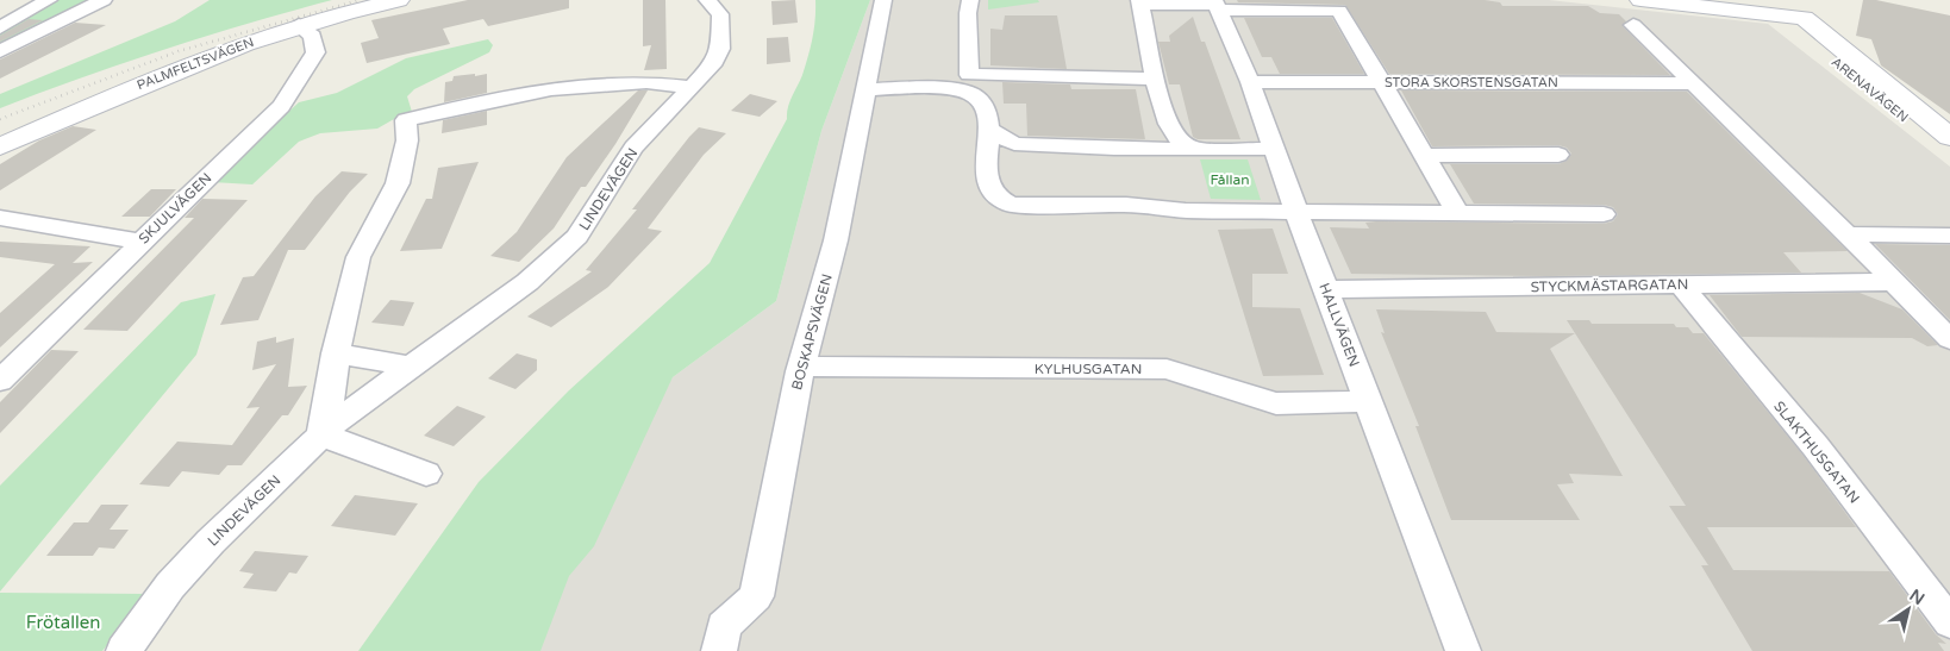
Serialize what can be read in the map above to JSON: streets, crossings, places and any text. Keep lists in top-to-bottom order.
{
  "streets": {
    "main road": ["PALMFELTSVÄGEN", "ARENAVÄGEN"],
    "street": [
      "STORA SKORSTENSGATAN",
      "LINDEVÄGEN",
      "SKJULVÄGEN",
      "STYCKMÄSTARGATAN",
      "HALLVÄGEN",
      "BOSKAPSVÄGEN",
      "KYLHUSGATAN",
      "SLAKTHUSGATAN"
    ]
  },
  "crossings": [
    ["PALMFELTSVÄGEN", "SKJULVÄGEN"],
    ["STORA SKORSTENSGATAN", "HALLVÄGEN"],
    ["STYCKMÄSTARGATAN", "HALLVÄGEN"],
    ["STYCKMÄSTARGATAN", "SLAKTHUSGATAN"],
    ["HALLVÄGEN", "KYLHUSGATAN"],
    ["BOSKAPSVÄGEN", "KYLHUSGATAN"]
  ],
  "parks": ["Fållan", "Frötallen"],
  "north": "top right"
}
